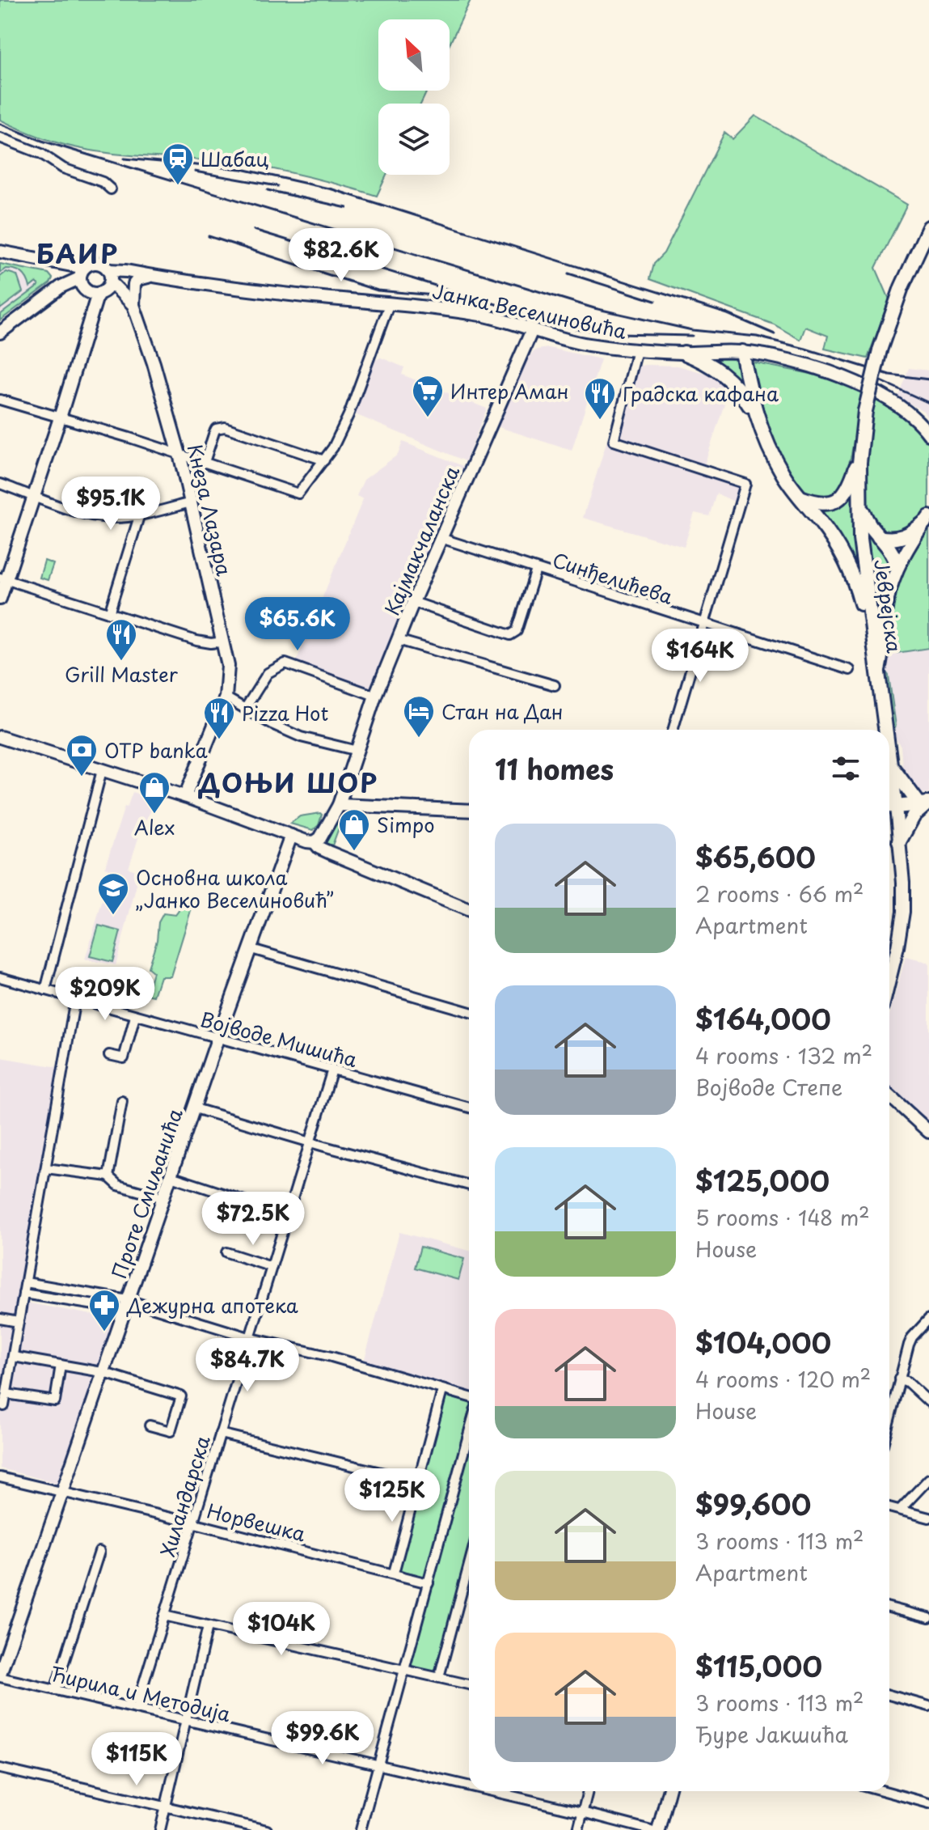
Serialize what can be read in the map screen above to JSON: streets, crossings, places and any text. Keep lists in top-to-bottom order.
{
  "streets": {
    "main road": ["Јеврејска"],
    "street": [
      "Јанка Веселиновића",
      "Кнеза Лазара",
      "Кајмакчаланска",
      "Синђелићева",
      "Војводе Мишића",
      "Проте Смиљанића",
      "Хиландарска",
      "Норвешка",
      "Ћирила и Методија"
    ]
  },
  "crossings": [
    ["Јанка Веселиновића", "Кајмакчаланска"],
    ["Кајмакчаланска", "Синђелићева"],
    ["Војводе Мишића", "Проте Смиљанића"],
    ["Војводе Мишића", "Хиландарска"],
    ["Проте Смиљанића", "Норвешка"],
    ["Проте Смиљанића", "Ћирила и Методија"],
    ["Хиландарска", "Норвешка"],
    ["Хиландарска", "Ћирила и Методија"]
  ],
  "districts": ["БАИР", "ДОЊИ ШОР"],
  "places": {
    "station": ["Шабац"],
    "supermarket": ["Интер Аман"],
    "restaurant": ["Градска кафана", "Grill Master", "Pizza Hot"],
    "hotel": ["Стан на Дан"],
    "bank": ["OTP banka"],
    "shop": ["Alex", "Simpo"],
    "school or university": ["Основна школа „Јанко Веселиновић”"],
    "pharmacy": ["Дежурна апотека"]
  },
  "north": "top left",
  "page": {
    "price": [
      "$82.6K",
      "$95.1K",
      "$65.6K",
      "$164K",
      "$209K",
      "$72.5K",
      "$84.7K",
      "$125K",
      "$104K",
      "$99.6K",
      "$115K"
    ],
    "heading": "11 homes",
    "list": [
      {
        "name": "$65,600",
        "note": "2 rooms · 66 m² · Apartment"
      },
      {
        "name": "$164,000",
        "note": "4 rooms · 132 m² · Војводе Степе"
      },
      {
        "name": "$125,000",
        "note": "5 rooms · 148 m² · House"
      },
      {
        "name": "$104,000",
        "note": "4 rooms · 120 m² · House"
      },
      {
        "name": "$99,600",
        "note": "3 rooms · 113 m² · Apartment"
      },
      {
        "name": "$115,000",
        "note": "3 rooms · 113 m² · Ђуре Јакшића"
      }
    ]
  }
}
